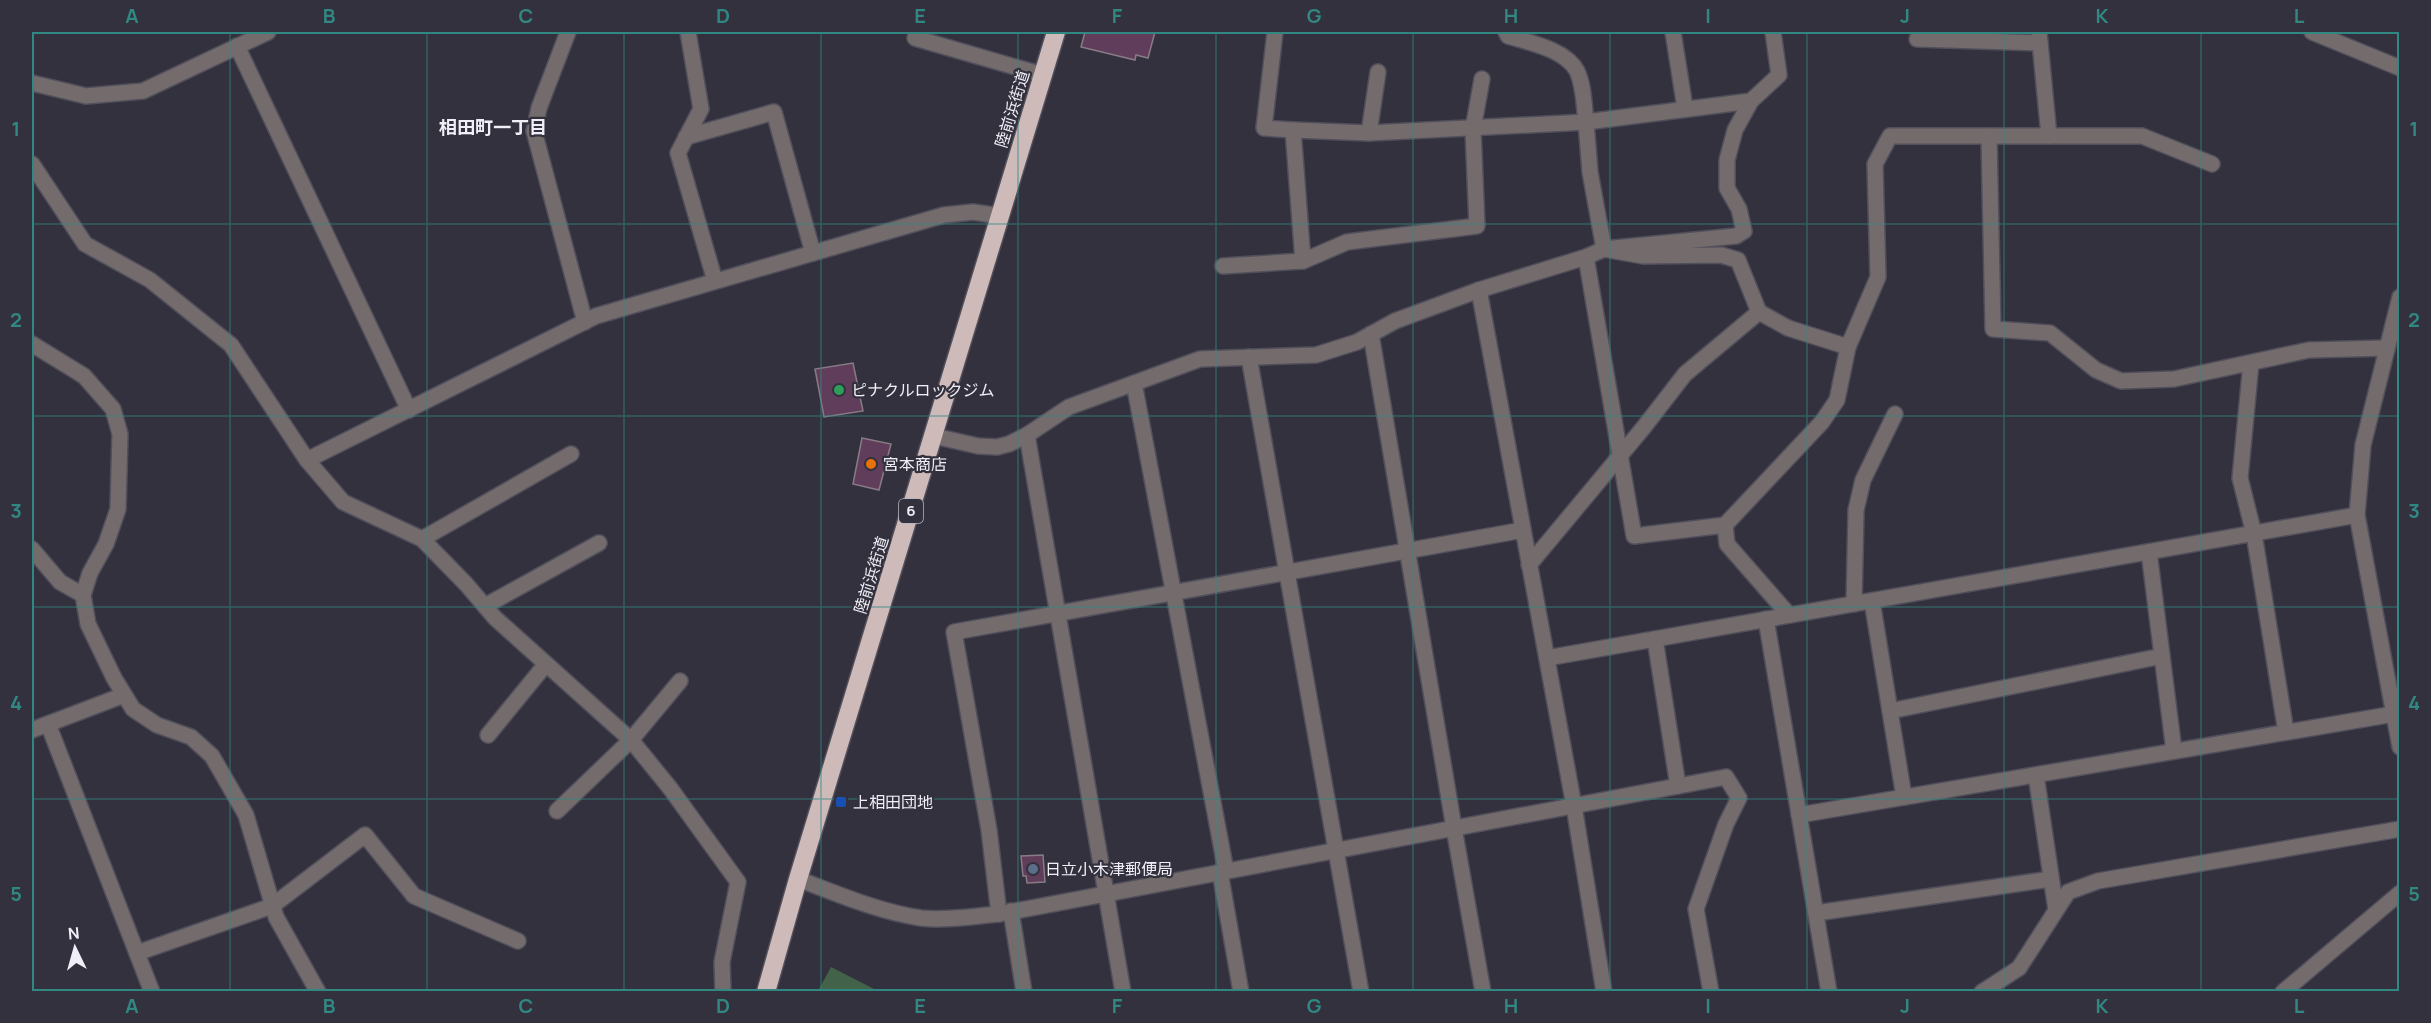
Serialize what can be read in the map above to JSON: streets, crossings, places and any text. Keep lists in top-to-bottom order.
{
  "streets": {
    "highway": ["陸前浜街道", "6"]
  },
  "districts": ["相田町一丁目"],
  "places": {
    "other": ["ピナクルロックジム", "宮本商店", "日立小木津郵便局"],
    "transit": ["上相田団地"]
  },
  "north": "top",
  "grid": {
    "columns": [
      "A",
      "B",
      "C",
      "D",
      "E",
      "F",
      "G",
      "H",
      "I",
      "J",
      "K",
      "L"
    ],
    "rows": [
      "1",
      "2",
      "3",
      "4",
      "5"
    ]
  }
}
